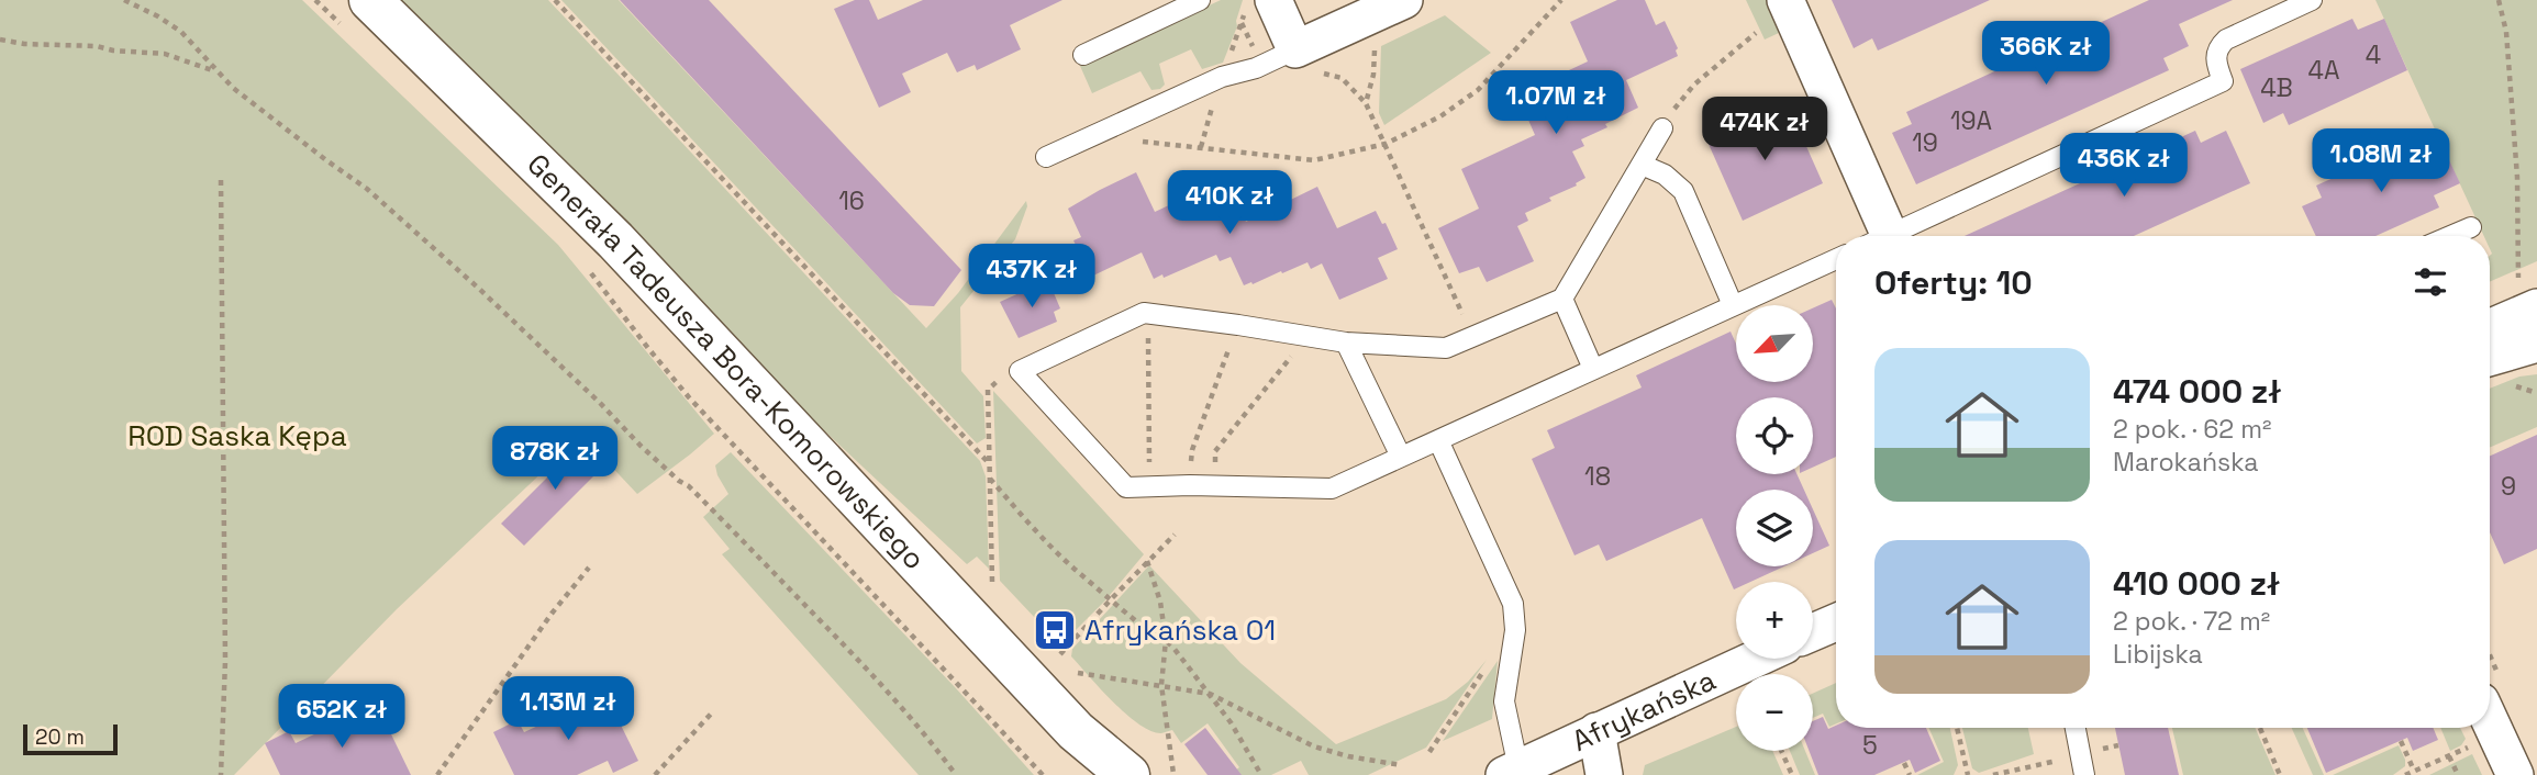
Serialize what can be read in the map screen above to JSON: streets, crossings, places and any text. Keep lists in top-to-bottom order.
{
  "streets": {
    "street": ["Generała Tadeusza Bora-Komorowskiego", "Afrykańska"]
  },
  "parks": ["ROD Saska Kępa"],
  "places": {
    "bus stop": ["Afrykańska 01"]
  },
  "house_numbers": [
    "4",
    "4A",
    "4B",
    "19A",
    "19",
    "16",
    "18",
    "9",
    "5"
  ],
  "scale_bar": "20 m",
  "north": "bottom left",
  "page": {
    "price": [
      "366K zł",
      "1.07M zł",
      "474K zł",
      "1.08M zł",
      "436K zł",
      "410K zł",
      "437K zł",
      "878K zł",
      "1.13M zł",
      "652K zł"
    ],
    "heading": "Oferty: 10",
    "map_buttons": ["+", "−"],
    "list": [
      {
        "name": "474 000 zł",
        "note": "2 pok. · 62 m² · Marokańska"
      },
      {
        "name": "410 000 zł",
        "note": "2 pok. · 72 m² · Libijska"
      }
    ],
    "scale": "20 m"
  }
}
